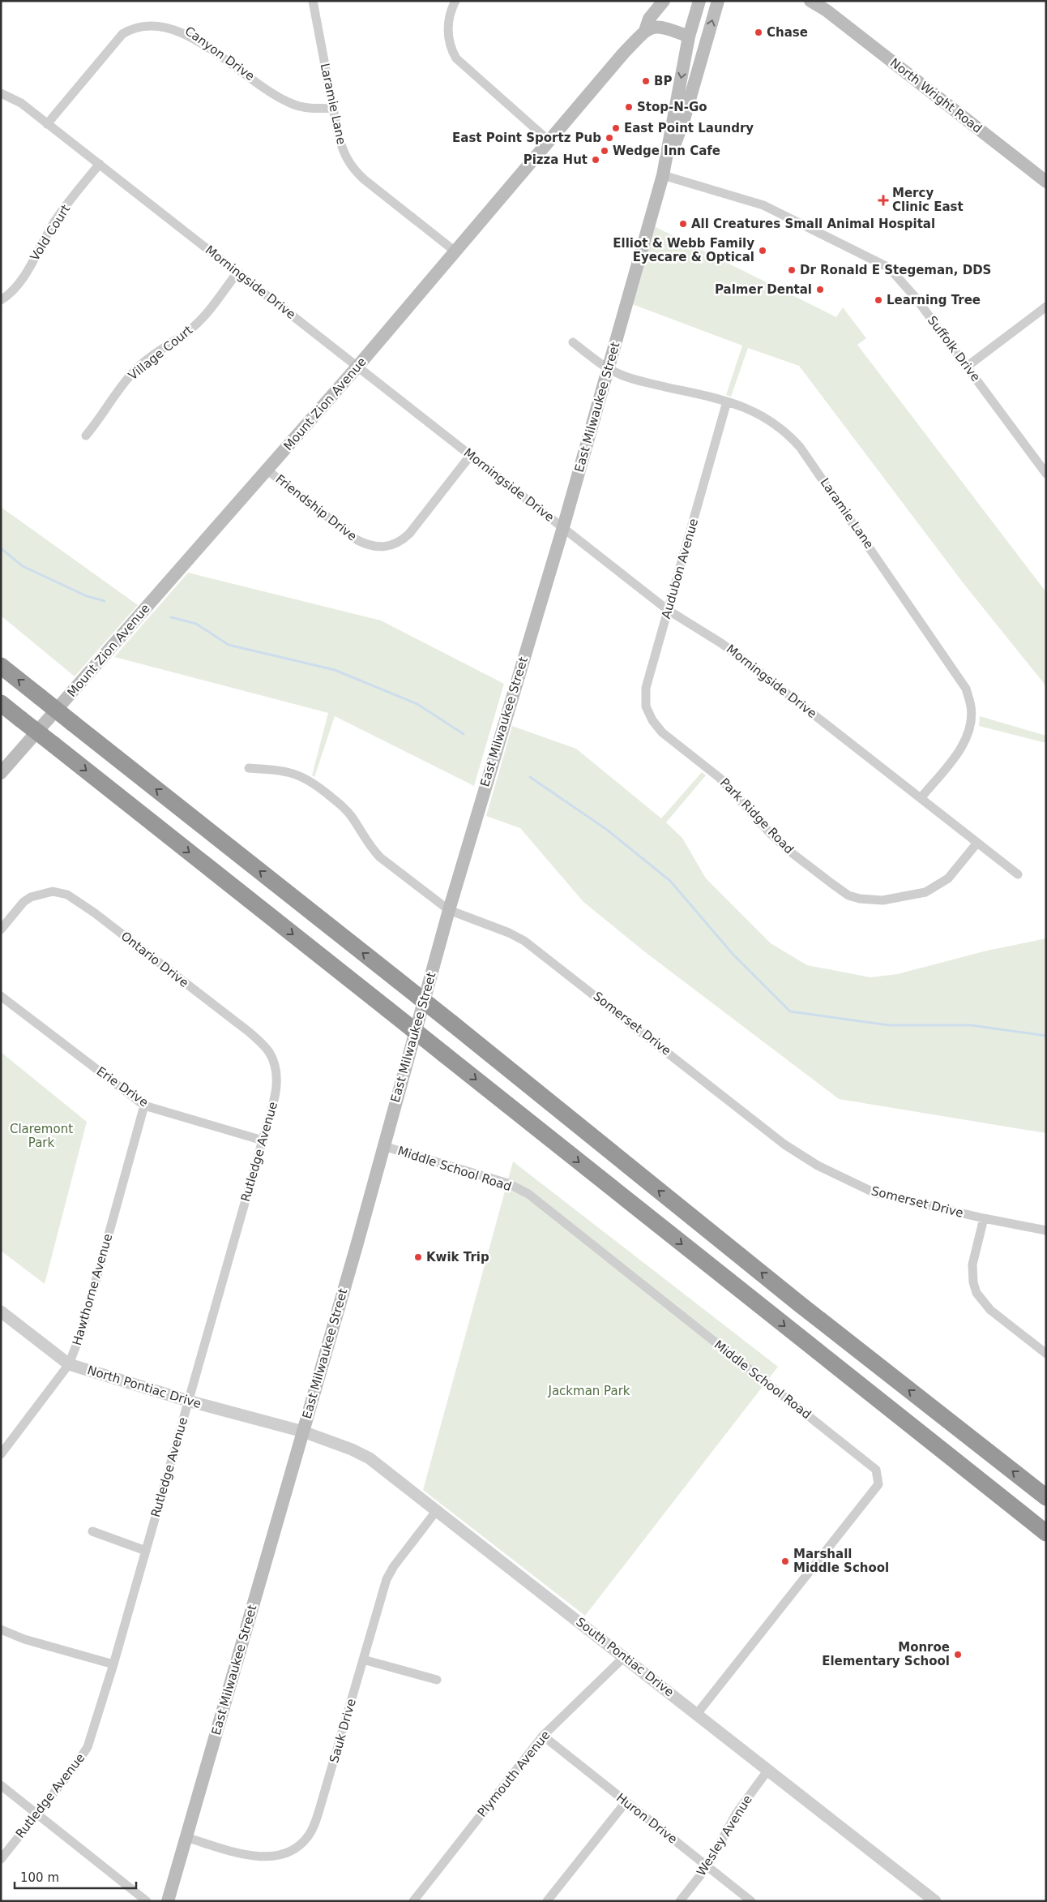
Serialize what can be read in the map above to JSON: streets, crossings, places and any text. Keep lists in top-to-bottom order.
{
  "streets": {
    "main road": ["North Wright Road", "Mount Zion Avenue", "East Milwaukee Street"],
    "street": [
      "Canyon Drive",
      "Laramie Lane",
      "Vold Court",
      "Morningside Drive",
      "Suffolk Drive",
      "Village Court",
      "Friendship Drive",
      "Audubon Avenue",
      "Park Ridge Road",
      "Ontario Drive",
      "Somerset Drive",
      "Erie Drive",
      "Rutledge Avenue",
      "Middle School Road",
      "Hawthorne Avenue",
      "North Pontiac Drive",
      "South Pontiac Drive",
      "Sauk Drive",
      "Plymouth Avenue",
      "Huron Drive",
      "Wesley Avenue"
    ]
  },
  "crossings": [
    ["Canyon Drive", "Laramie Lane"],
    ["Canyon Drive", "Morningside Drive"],
    ["Laramie Lane", "Morningside Drive"],
    ["Laramie Lane", "Mount Zion Avenue"],
    ["Laramie Lane", "East Milwaukee Street"],
    ["Laramie Lane", "Audubon Avenue"],
    ["Vold Court", "Morningside Drive"],
    ["Morningside Drive", "Village Court"],
    ["Morningside Drive", "Mount Zion Avenue"],
    ["Morningside Drive", "East Milwaukee Street"],
    ["Morningside Drive", "Friendship Drive"],
    ["Morningside Drive", "Audubon Avenue"],
    ["Morningside Drive", "Park Ridge Road"],
    ["Suffolk Drive", "East Milwaukee Street"],
    ["Mount Zion Avenue", "Friendship Drive"],
    ["East Milwaukee Street", "Somerset Drive"],
    ["East Milwaukee Street", "Middle School Road"],
    ["East Milwaukee Street", "North Pontiac Drive"],
    ["East Milwaukee Street", "South Pontiac Drive"],
    ["East Milwaukee Street", "Sauk Drive"],
    ["Audubon Avenue", "Park Ridge Road"],
    ["Ontario Drive", "Rutledge Avenue"],
    ["Erie Drive", "Rutledge Avenue"],
    ["Erie Drive", "Hawthorne Avenue"],
    ["Rutledge Avenue", "North Pontiac Drive"],
    ["Middle School Road", "South Pontiac Drive"],
    ["Hawthorne Avenue", "North Pontiac Drive"],
    ["North Pontiac Drive", "South Pontiac Drive"],
    ["South Pontiac Drive", "Sauk Drive"],
    ["South Pontiac Drive", "Plymouth Avenue"],
    ["South Pontiac Drive", "Wesley Avenue"],
    ["Plymouth Avenue", "Huron Drive"],
    ["Huron Drive", "Wesley Avenue"]
  ],
  "parks": ["Claremont Park", "Jackman Park"],
  "places": {
    "other": [
      "Chase",
      "BP",
      "Stop-N-Go",
      "East Point Laundry",
      "East Point Sportz Pub",
      "Wedge Inn Cafe",
      "Pizza Hut",
      "All Creatures Small Animal Hospital",
      "Elliot & Webb Family Eyecare & Optical",
      "Dr Ronald E Stegeman, DDS",
      "Palmer Dental",
      "Learning Tree",
      "Kwik Trip",
      "Marshall Middle School",
      "Monroe Elementary School"
    ],
    "health": ["Mercy Clinic East"]
  },
  "scale_bar": "100 m"
}
